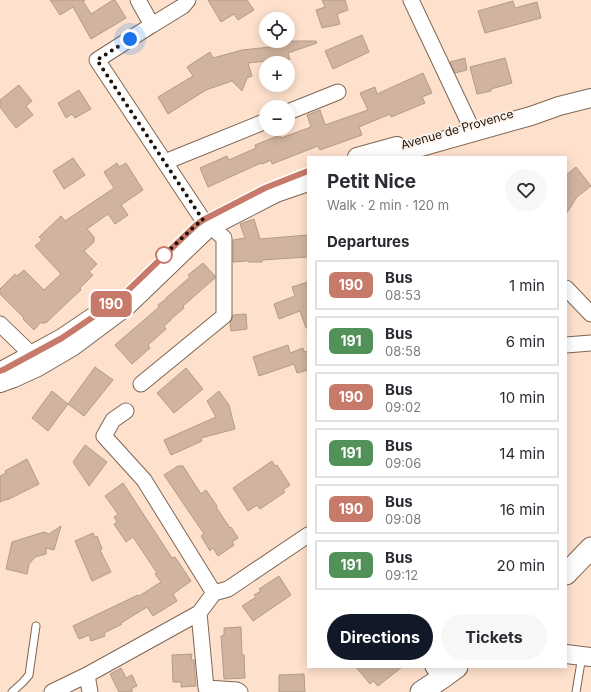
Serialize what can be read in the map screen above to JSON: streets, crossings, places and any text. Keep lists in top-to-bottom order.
{
  "streets": {
    "street": ["Avenue de Provence"]
  },
  "lines": ["bus line 190"],
  "page": {
    "on_map": "190",
    "map_buttons": ["+", "−"],
    "heading": [
      ["Petit Nice", "Walk · 2 min · 120 m"],
      "Departures"
    ],
    "list": [
      {
        "mark": "190",
        "name": "Bus",
        "note": "08:53",
        "value": "1 min"
      },
      {
        "mark": "191",
        "name": "Bus",
        "note": "08:58",
        "value": "6 min"
      },
      {
        "mark": "190",
        "name": "Bus",
        "note": "09:02",
        "value": "10 min"
      },
      {
        "mark": "191",
        "name": "Bus",
        "note": "09:06",
        "value": "14 min"
      },
      {
        "mark": "190",
        "name": "Bus",
        "note": "09:08",
        "value": "16 min"
      },
      {
        "mark": "191",
        "name": "Bus",
        "note": "09:12",
        "value": "20 min"
      }
    ],
    "buttons": ["Directions", "Tickets"]
  }
}
